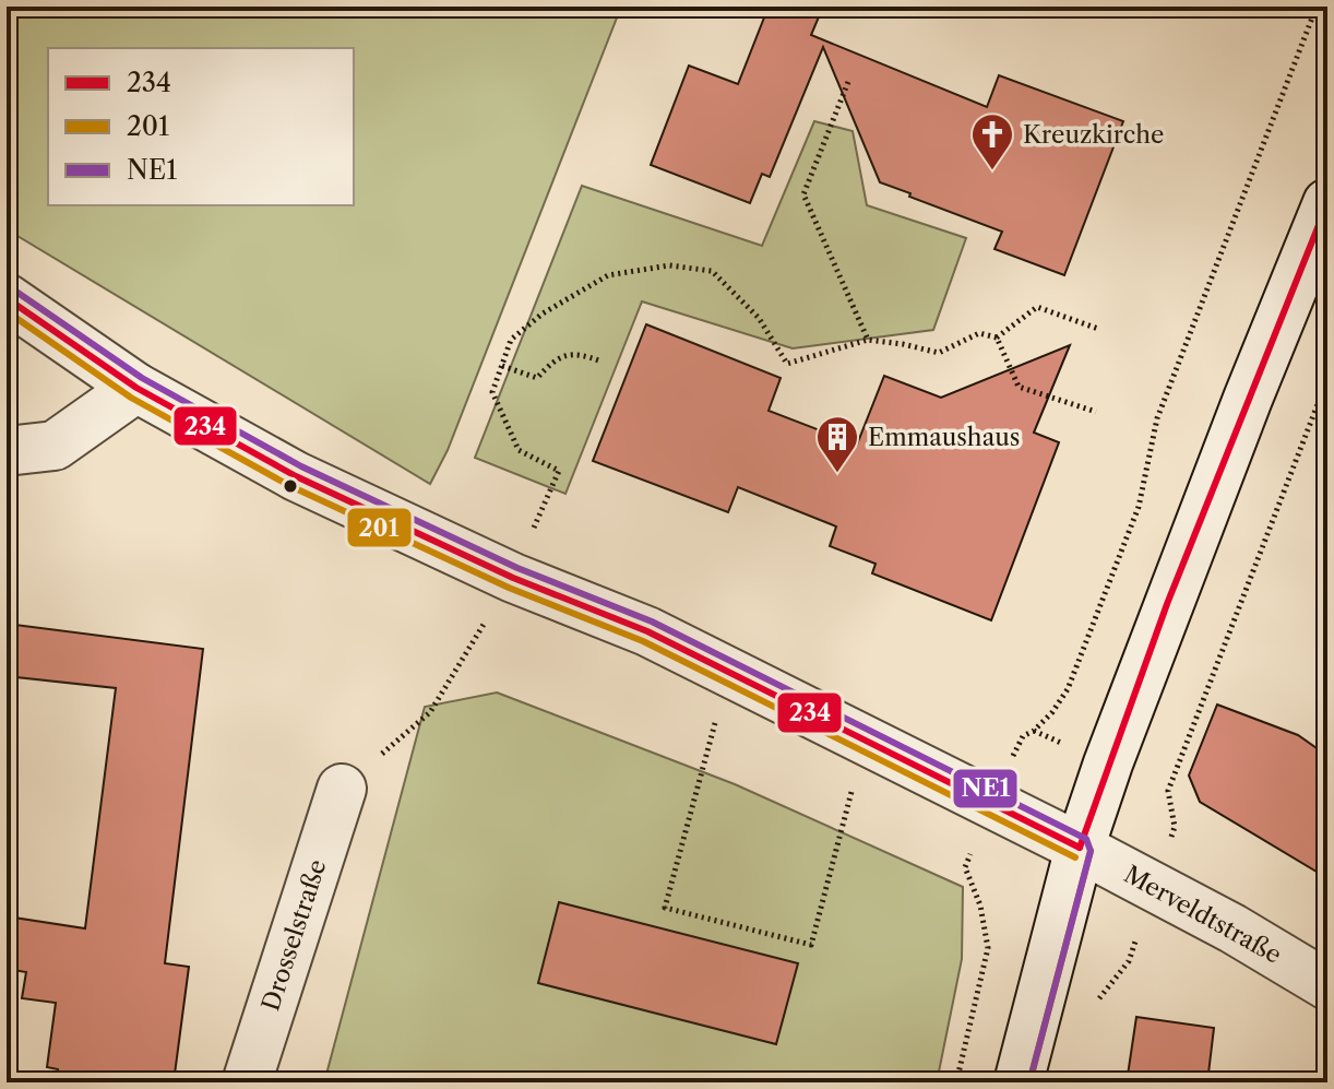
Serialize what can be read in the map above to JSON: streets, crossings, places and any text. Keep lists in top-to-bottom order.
{
  "streets": {
    "street": ["Merveldtstraße", "Drosselstraße"]
  },
  "places": {
    "church": ["Kreuzkirche"],
    "building": ["Emmaushaus"]
  },
  "lines": ["transit line 234", "transit line NE1", "transit line 201"],
  "legend": ["234", "201", "NE1"]
}
